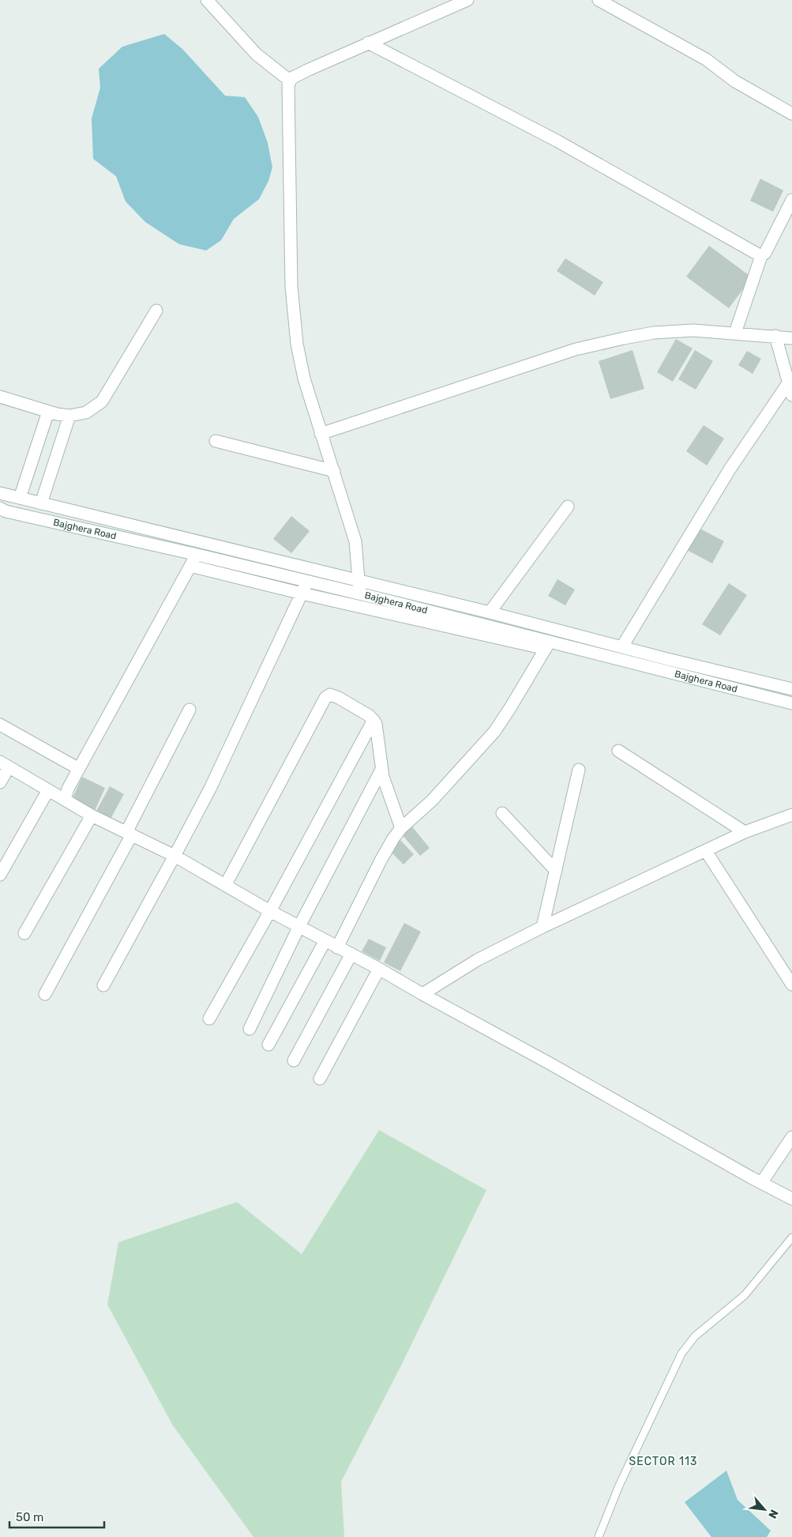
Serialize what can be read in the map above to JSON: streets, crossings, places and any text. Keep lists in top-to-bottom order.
{
  "streets": {
    "street": ["Bajghera Road"]
  },
  "districts": ["SECTOR 113"],
  "scale_bar": "50 m",
  "north": "bottom right"
}
